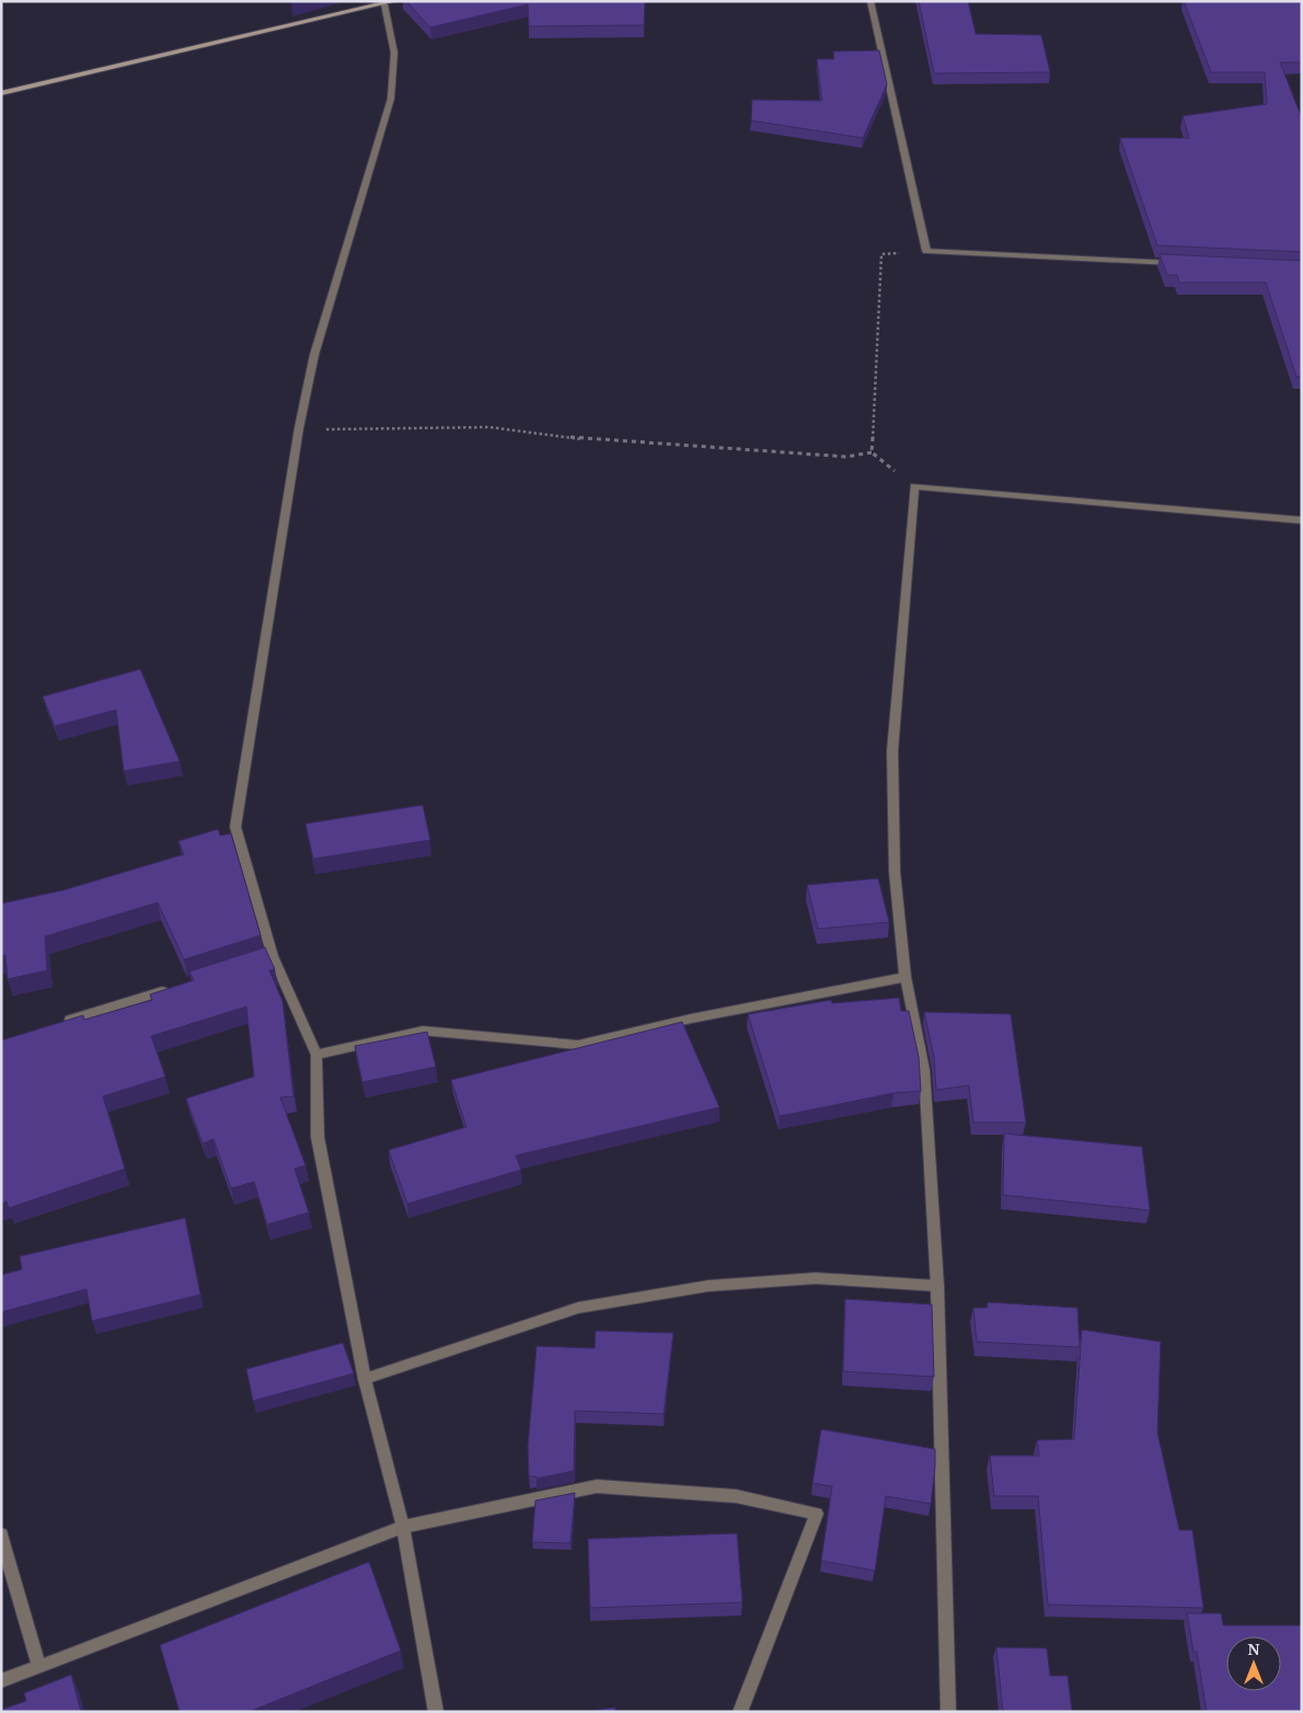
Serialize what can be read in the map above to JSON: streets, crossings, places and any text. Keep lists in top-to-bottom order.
{
  "north": "top"
}
